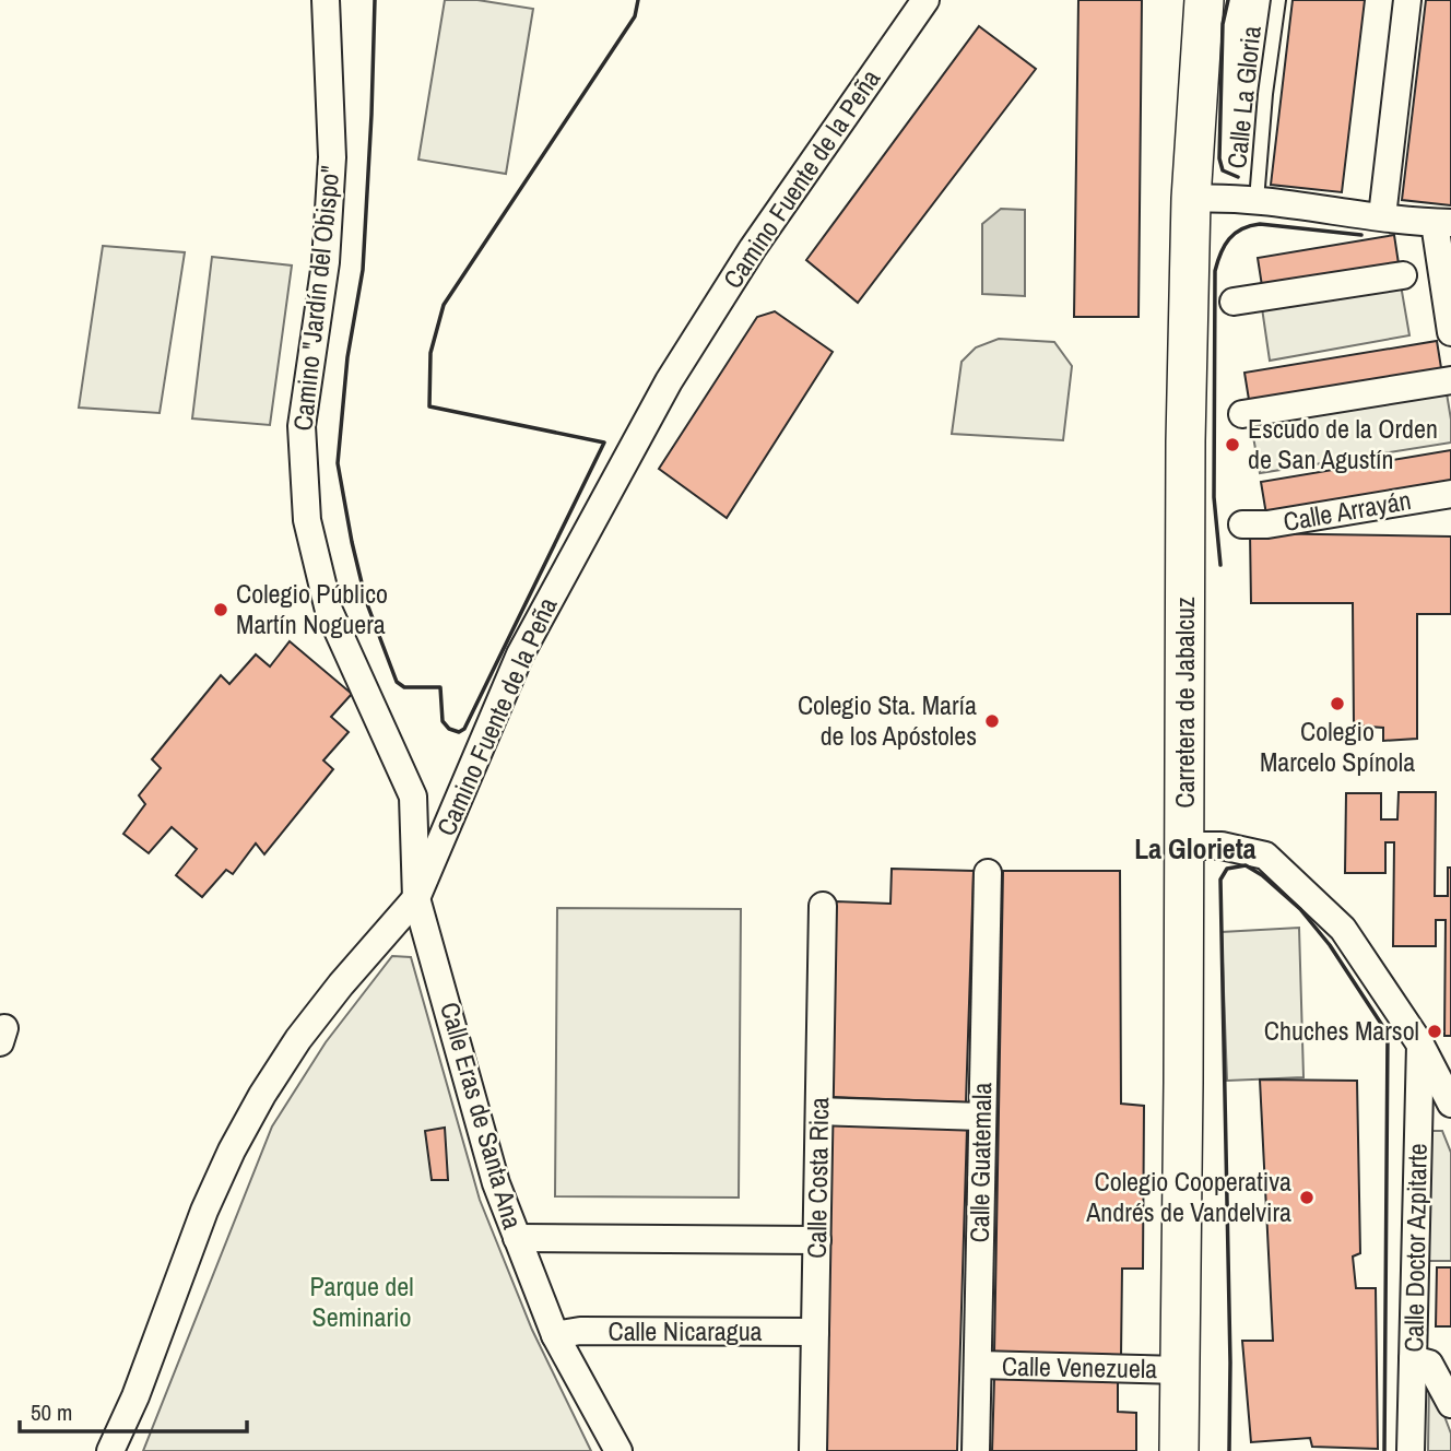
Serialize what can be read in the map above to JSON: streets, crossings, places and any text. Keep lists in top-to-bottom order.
{
  "streets": {
    "street": [
      "Camino Fuente de la Peña",
      "Camino \"Jardín del Obispo\"",
      "Calle Arrayán",
      "Carretera de Jabalcuz",
      "Calle Eras de Santa Ana",
      "Calle Guatemala",
      "Calle Costa Rica",
      "Calle Doctor Azpitarte",
      "Calle Nicaragua",
      "Calle Venezuela"
    ],
    "lane": ["Calle La Gloria"]
  },
  "crossings": [
    ["Camino Fuente de la Peña", "Camino \"Jardín del Obispo\""],
    ["Camino Fuente de la Peña", "Calle Eras de Santa Ana"],
    ["Camino \"Jardín del Obispo\"", "Calle Eras de Santa Ana"],
    ["Carretera de Jabalcuz", "Calle Venezuela"],
    ["Calle Eras de Santa Ana", "Calle Nicaragua"],
    ["Calle Guatemala", "Calle Venezuela"],
    ["Calle Costa Rica", "Calle Nicaragua"]
  ],
  "districts": ["La Glorieta"],
  "parks": ["Parque del Seminario"],
  "places": [
    "Escudo de la Orden de San Agustín",
    "Colegio Público Martín Noguera",
    "Colegio Marcelo Spínola",
    "Colegio Sta. María de los Apóstoles",
    "Chuches Marsol",
    "Colegio Cooperativa Andrés de Vandelvira"
  ],
  "scale_bar": "50 m"
}
